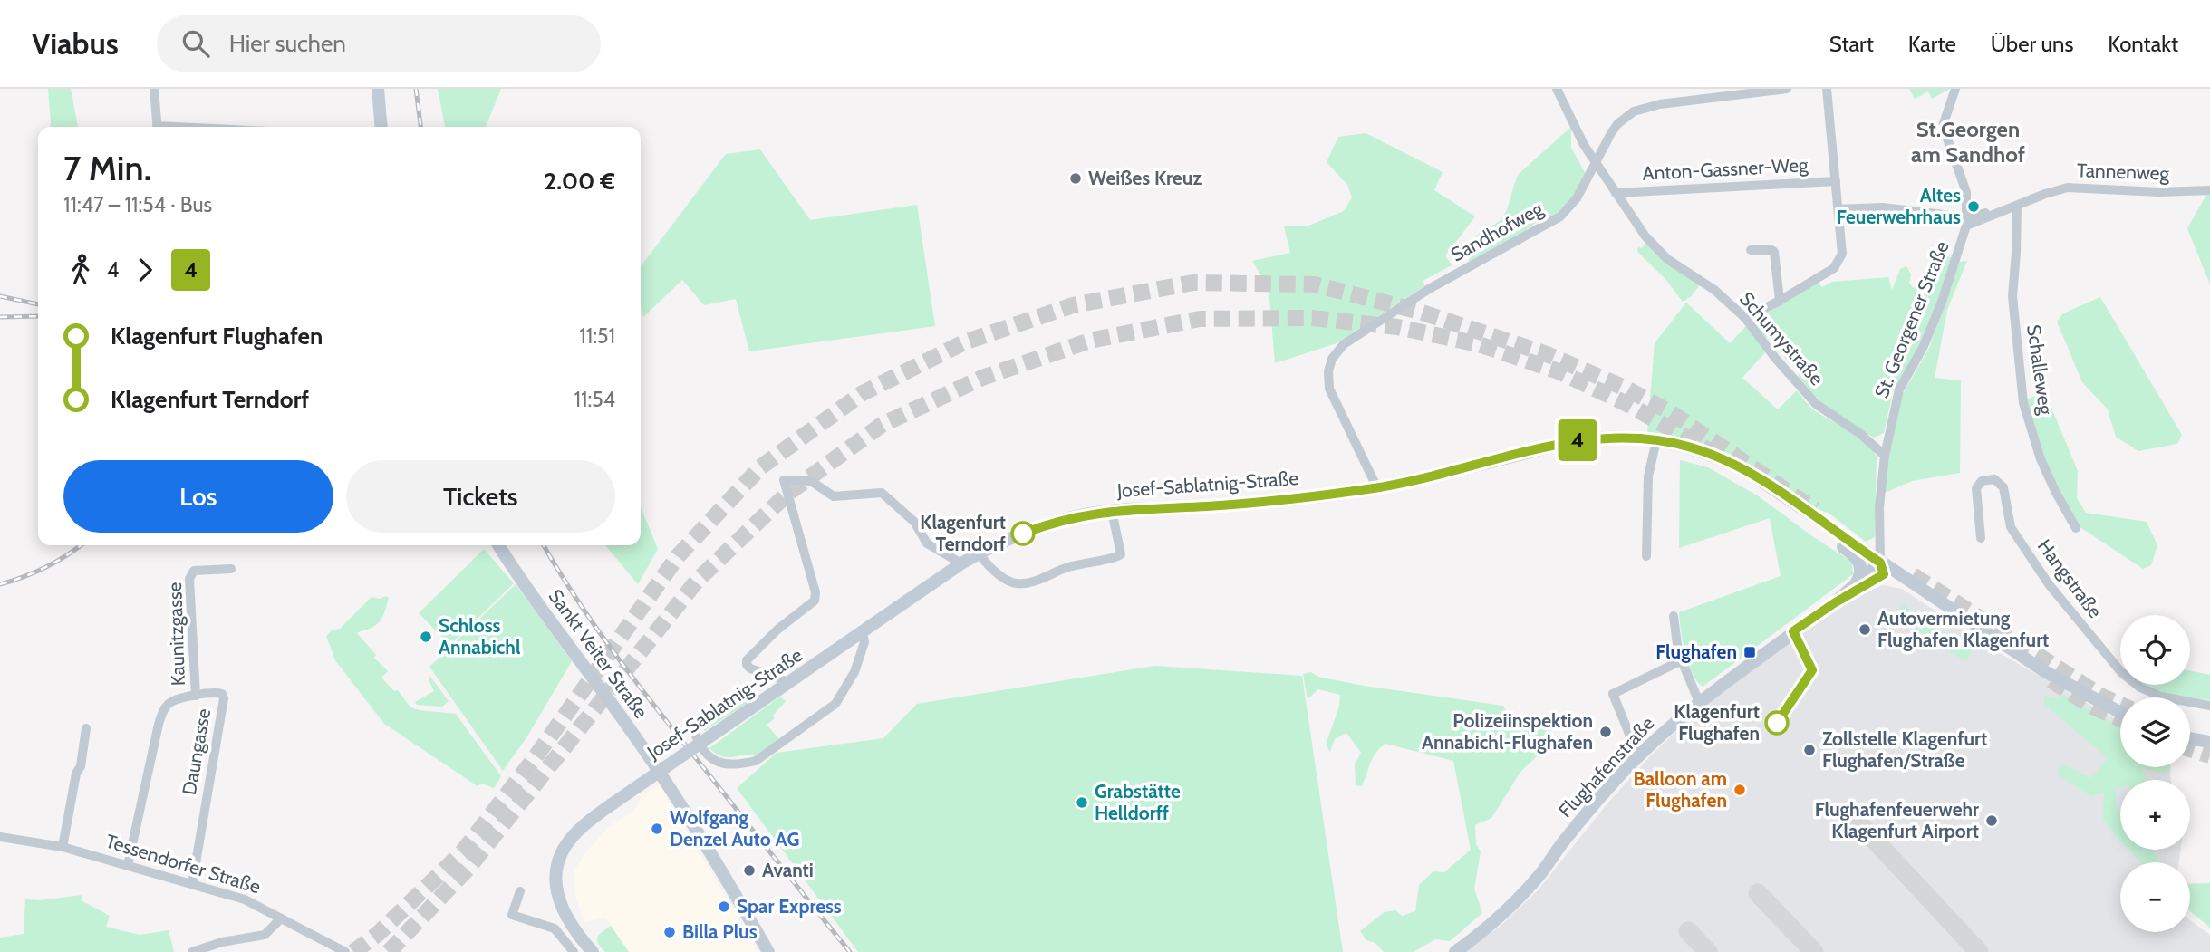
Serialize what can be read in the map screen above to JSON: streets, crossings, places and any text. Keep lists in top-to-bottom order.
{
  "streets": {
    "main road": ["Josef-Sablatnig-Straße", "Sankt Veiter Straße", "Flughafenstraße"],
    "street": [
      "Anton-Gassner-Weg",
      "Tannenweg",
      "Sandhofweg",
      "St. Georgener Straße",
      "Schumystraße",
      "Schalleweg",
      "Hangstraße",
      "Kaunitzgasse",
      "Daungasse",
      "Tessendorfer Straße"
    ]
  },
  "crossings": [
    ["Anton-Gassner-Weg", "Schumystraße"],
    ["Tannenweg", "St. Georgener Straße"],
    ["Tannenweg", "Schalleweg"],
    ["Sandhofweg", "Schumystraße"],
    ["Sandhofweg", "Josef-Sablatnig-Straße"],
    ["St. Georgener Straße", "Schumystraße"],
    ["Josef-Sablatnig-Straße", "Flughafenstraße"],
    ["Kaunitzgasse", "Daungasse"],
    ["Daungasse", "Tessendorfer Straße"]
  ],
  "districts": ["St.Georgen am Sandhof"],
  "places": {
    "other": [
      "Weißes Kreuz",
      "Altes Feuerwehrhaus",
      "Klagenfurt Terndorf",
      "Autovermietung Flughafen Klagenfurt",
      "Schloss Annabichl",
      "Klagenfurt Flughafen",
      "Polizeiinspektion Annabichl-Flughafen",
      "Zollstelle Klagenfurt Flughafen/Straße",
      "Balloon am Flughafen",
      "Grabstätte Helldorff",
      "Flughafenfeuerwehr Klagenfurt Airport",
      "Wolfgang Denzel Auto AG",
      "Avanti",
      "Spar Express",
      "Billa Plus"
    ],
    "transit": ["Flughafen"]
  },
  "lines": ["bus line 4"],
  "page": {
    "header": "Viabus",
    "search": "Hier suchen",
    "nav": [
      "Start",
      "Karte",
      "Über uns",
      "Kontakt"
    ],
    "on_map": "4",
    "heading": ["7 Min.", "11:47 – 11:54 · Bus", "2.00 €"],
    "legs": ["4", "4"],
    "list": [
      {
        "name": "Klagenfurt Flughafen",
        "value": "11:51"
      },
      {
        "name": "Klagenfurt Terndorf",
        "value": "11:54"
      }
    ],
    "buttons": ["Los", "Tickets"],
    "map_buttons": ["+", "−"]
  }
}
